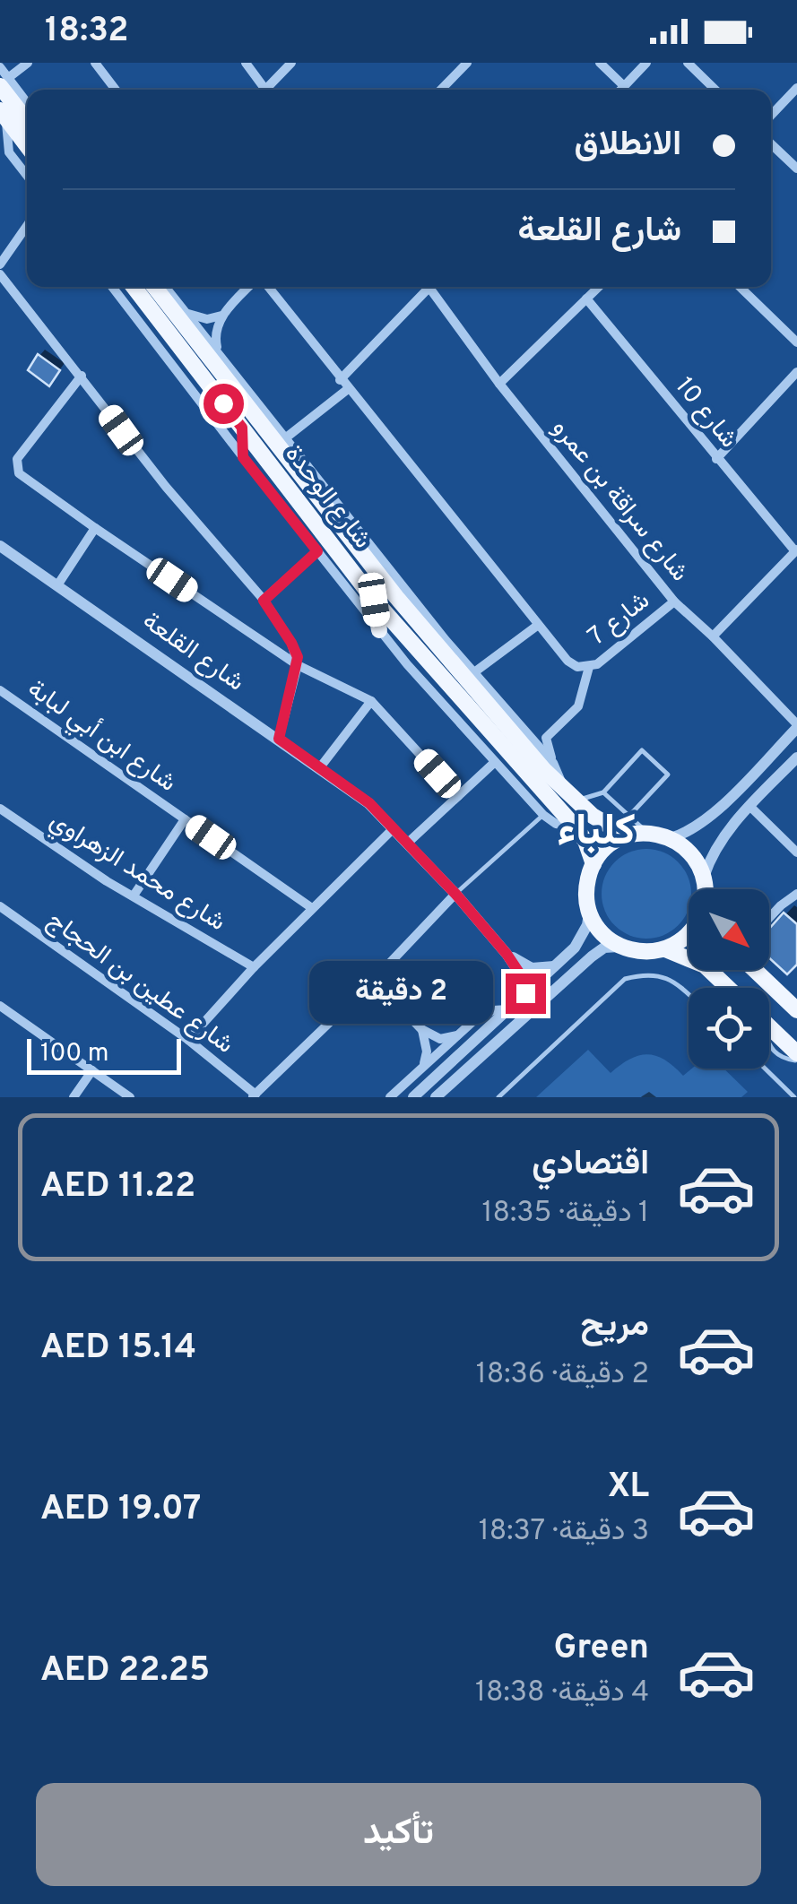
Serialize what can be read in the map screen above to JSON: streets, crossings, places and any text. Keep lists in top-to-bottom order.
{
  "streets": {
    "main road": ["شارع الوحدة"],
    "street": [
      "شارع 10",
      "شارع سراقة بن عمرو",
      "شارع 7",
      "شارع القلعة",
      "شارع ابن أبي لبابة",
      "شارع محمد الزهراوي",
      "شارع عطين بن الحجاج"
    ]
  },
  "crossings": [
    ["شارع سراقة بن عمرو", "شارع 7"]
  ],
  "districts": ["كلباء"],
  "scale_bar": "100 m",
  "north": "bottom right",
  "page": {
    "status": "18:32",
    "banner": ["الانطلاق", "شارع القلعة"],
    "bubble": "2 دقيقة",
    "scale": "100 m",
    "list": [
      {
        "name": "اقتصادي",
        "note": "1 دقيقة · 18:35",
        "value": "AED 11.22"
      },
      {
        "name": "مريح",
        "note": "2 دقيقة · 18:36",
        "value": "AED 15.14"
      },
      {
        "name": "XL",
        "note": "3 دقيقة · 18:37",
        "value": "AED 19.07"
      },
      {
        "name": "Green",
        "note": "4 دقيقة · 18:38",
        "value": "AED 22.25"
      }
    ],
    "buttons": "تأكيد"
  }
}
